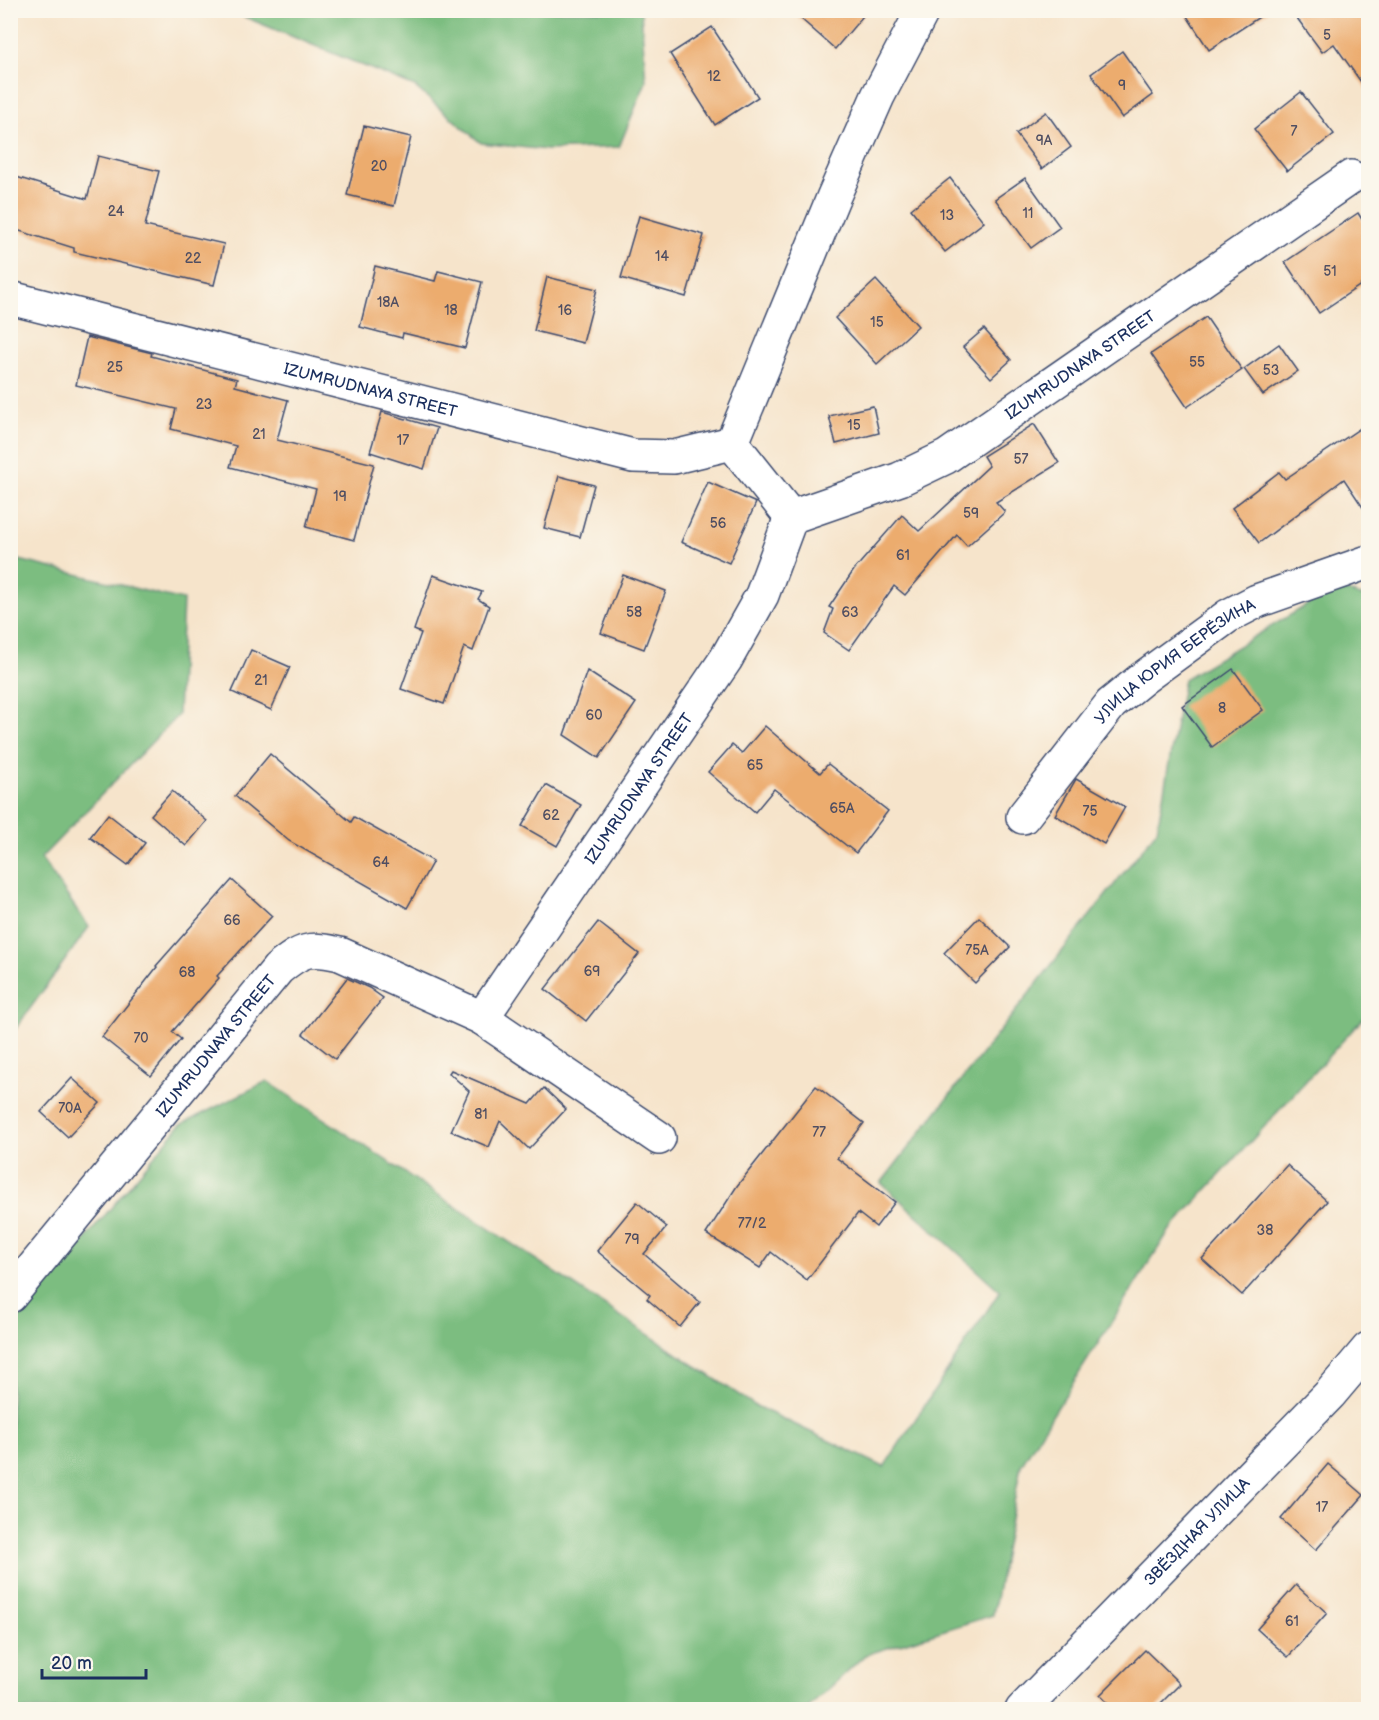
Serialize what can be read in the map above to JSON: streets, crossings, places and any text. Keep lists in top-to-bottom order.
{
  "streets": {
    "street": ["IZUMRUDNAYA STREET", "УЛИЦА ЮРИЯ БЕРЁЗИНА", "ЗВЁЗДНАЯ УЛИЦА"]
  },
  "house_numbers": [
    "5",
    "12",
    "9",
    "7",
    "9А",
    "20",
    "24",
    "11",
    "13",
    "14",
    "22",
    "51",
    "18А",
    "18",
    "16",
    "15",
    "55",
    "25",
    "53",
    "23",
    "15",
    "21",
    "17",
    "57",
    "19",
    "59",
    "56",
    "61",
    "58",
    "63",
    "21",
    "8",
    "60",
    "65",
    "65А",
    "75",
    "62",
    "64",
    "66",
    "75А",
    "69",
    "68",
    "70",
    "70А",
    "81",
    "77",
    "77/2",
    "38",
    "79",
    "17",
    "61"
  ],
  "scale_bar": "20 m"
}
